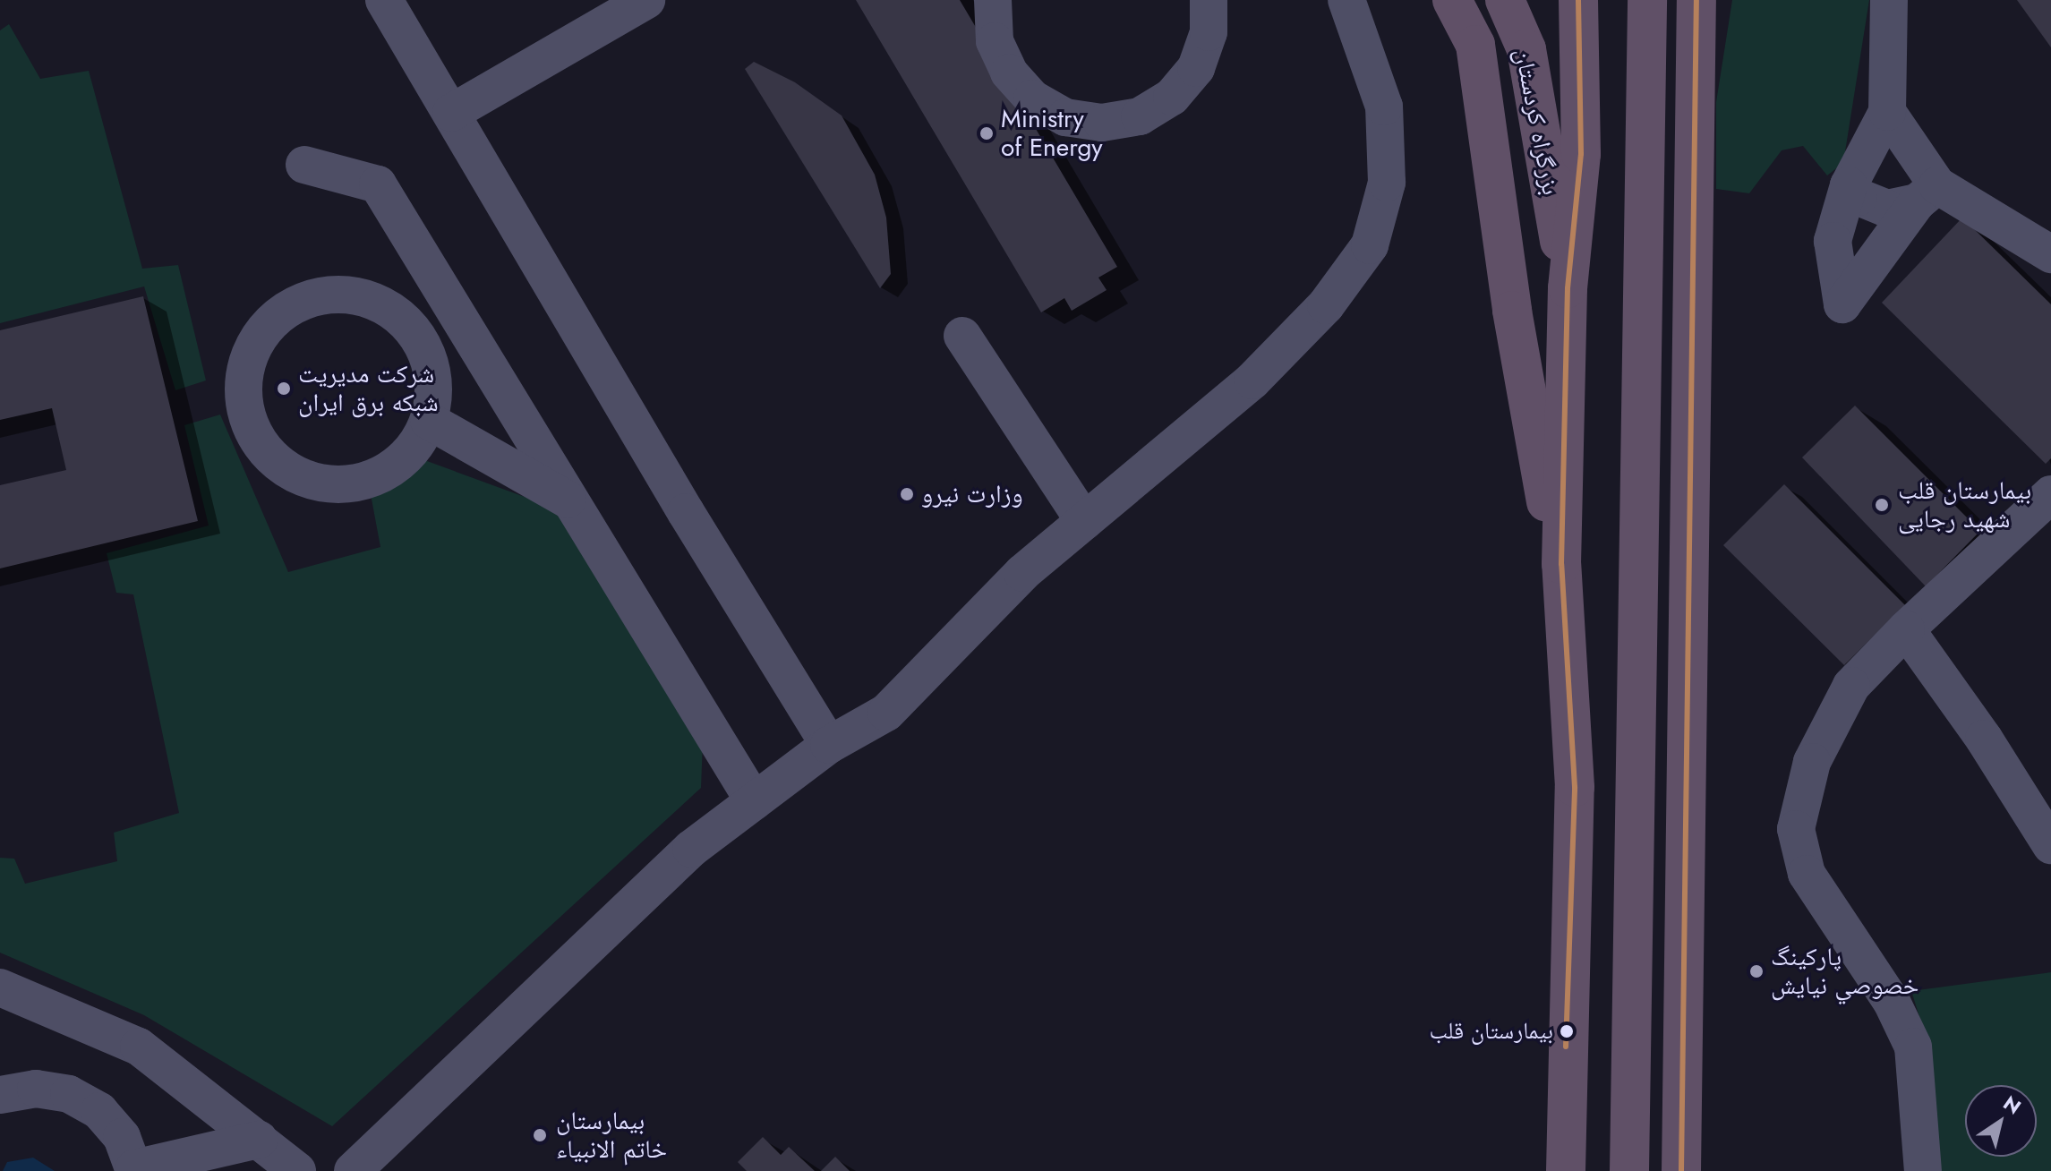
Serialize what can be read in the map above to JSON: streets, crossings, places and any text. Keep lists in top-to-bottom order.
{
  "streets": {
    "highway": ["بزرگراه کردستان"]
  },
  "places": [
    "Ministry of Energy",
    "شرکت مدیریت شبکه برق ایران",
    "وزارت نیرو",
    "بیمارستان قلب شهید رجایی",
    "پاركينگ خصوصي نيايش",
    "بیمارستان قلب",
    "بیمارستان خاتم الانبیاء"
  ],
  "north": "top right"
}
